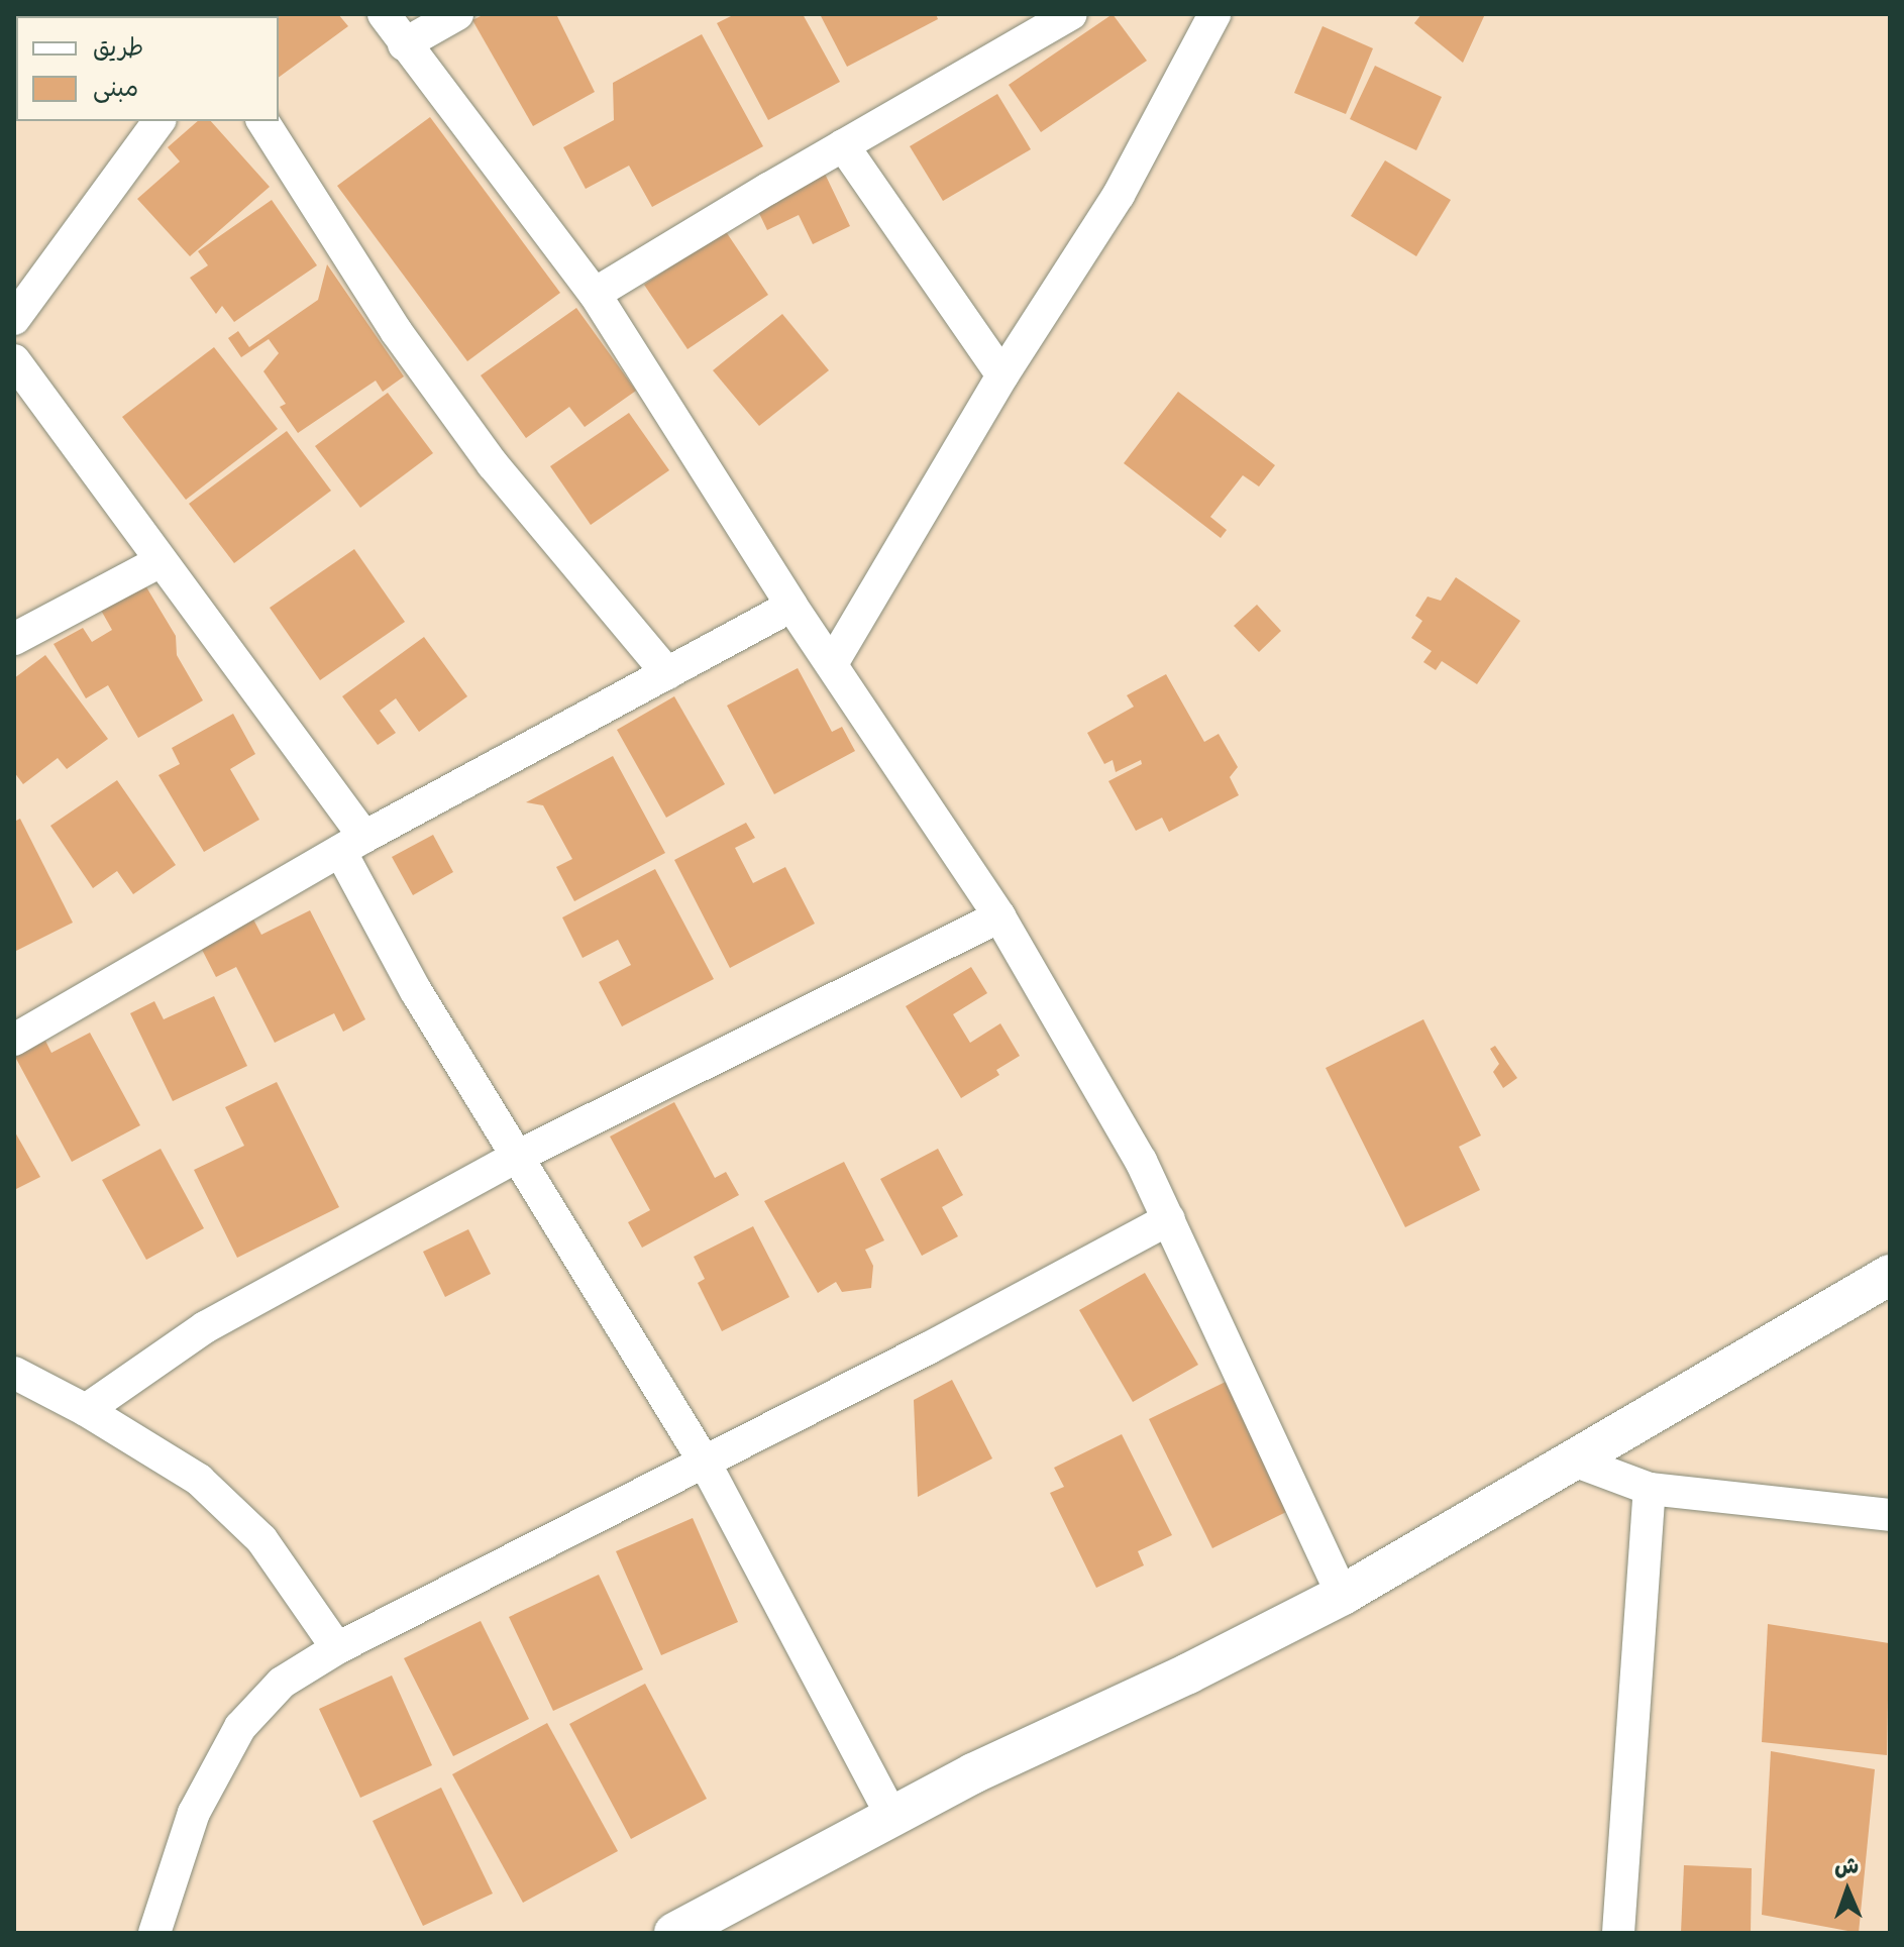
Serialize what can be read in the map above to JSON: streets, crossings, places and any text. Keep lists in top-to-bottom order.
{
  "legend": ["طريق", "مبنى"],
  "north": "top"
}
